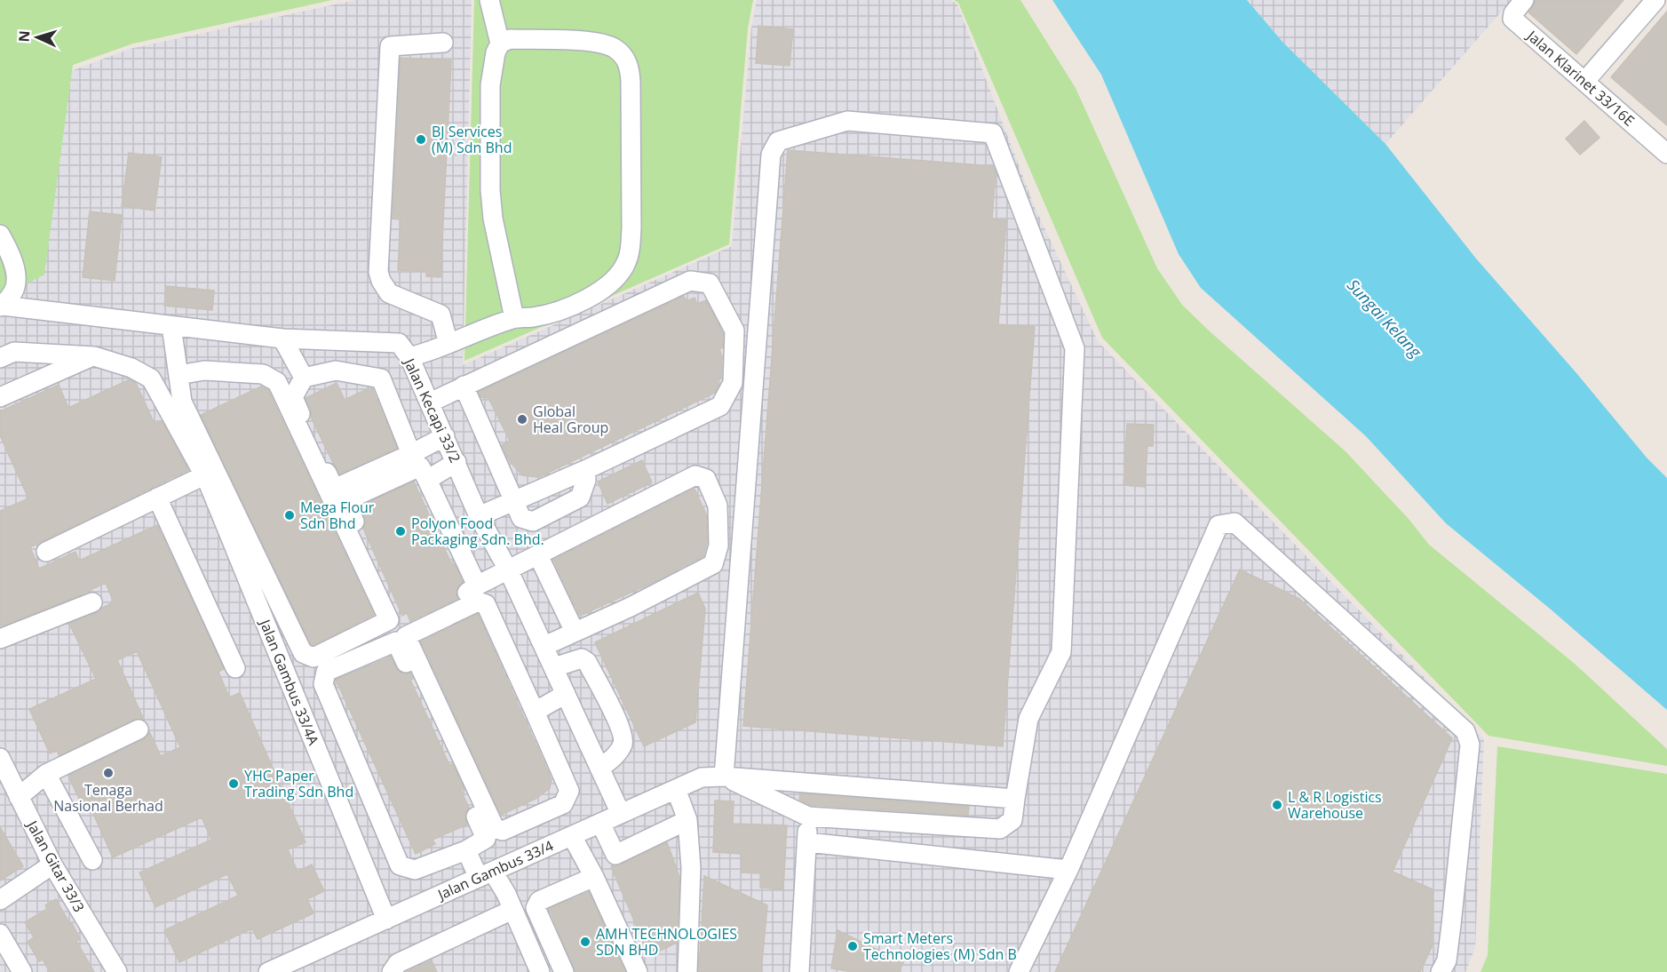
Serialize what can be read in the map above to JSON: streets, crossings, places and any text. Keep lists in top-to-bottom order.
{
  "streets": {
    "street": [
      "Jalan Klarinet 33/16E",
      "Jalan Kecapi 33/2",
      "Jalan Gambus 33/4A",
      "Jalan Gitar 33/3",
      "Jalan Gambus 33/4"
    ]
  },
  "crossings": [
    ["Jalan Kecapi 33/2", "Jalan Gambus 33/4"],
    ["Jalan Gambus 33/4A", "Jalan Gambus 33/4"]
  ],
  "water": ["Sungai Kelang"],
  "places": [
    "BJ Services (M) Sdn Bhd",
    "Global Heal Group",
    "Mega Flour Sdn Bhd",
    "Polyon Food Packaging Sdn. Bhd.",
    "Tenaga Nasional Berhad",
    "YHC Paper Trading Sdn Bhd",
    "L & R Logistics Warehouse",
    "AMH TECHNOLOGIES SDN BHD",
    "Smart Meters Technologies (M) Sdn B"
  ],
  "north": "left"
}
